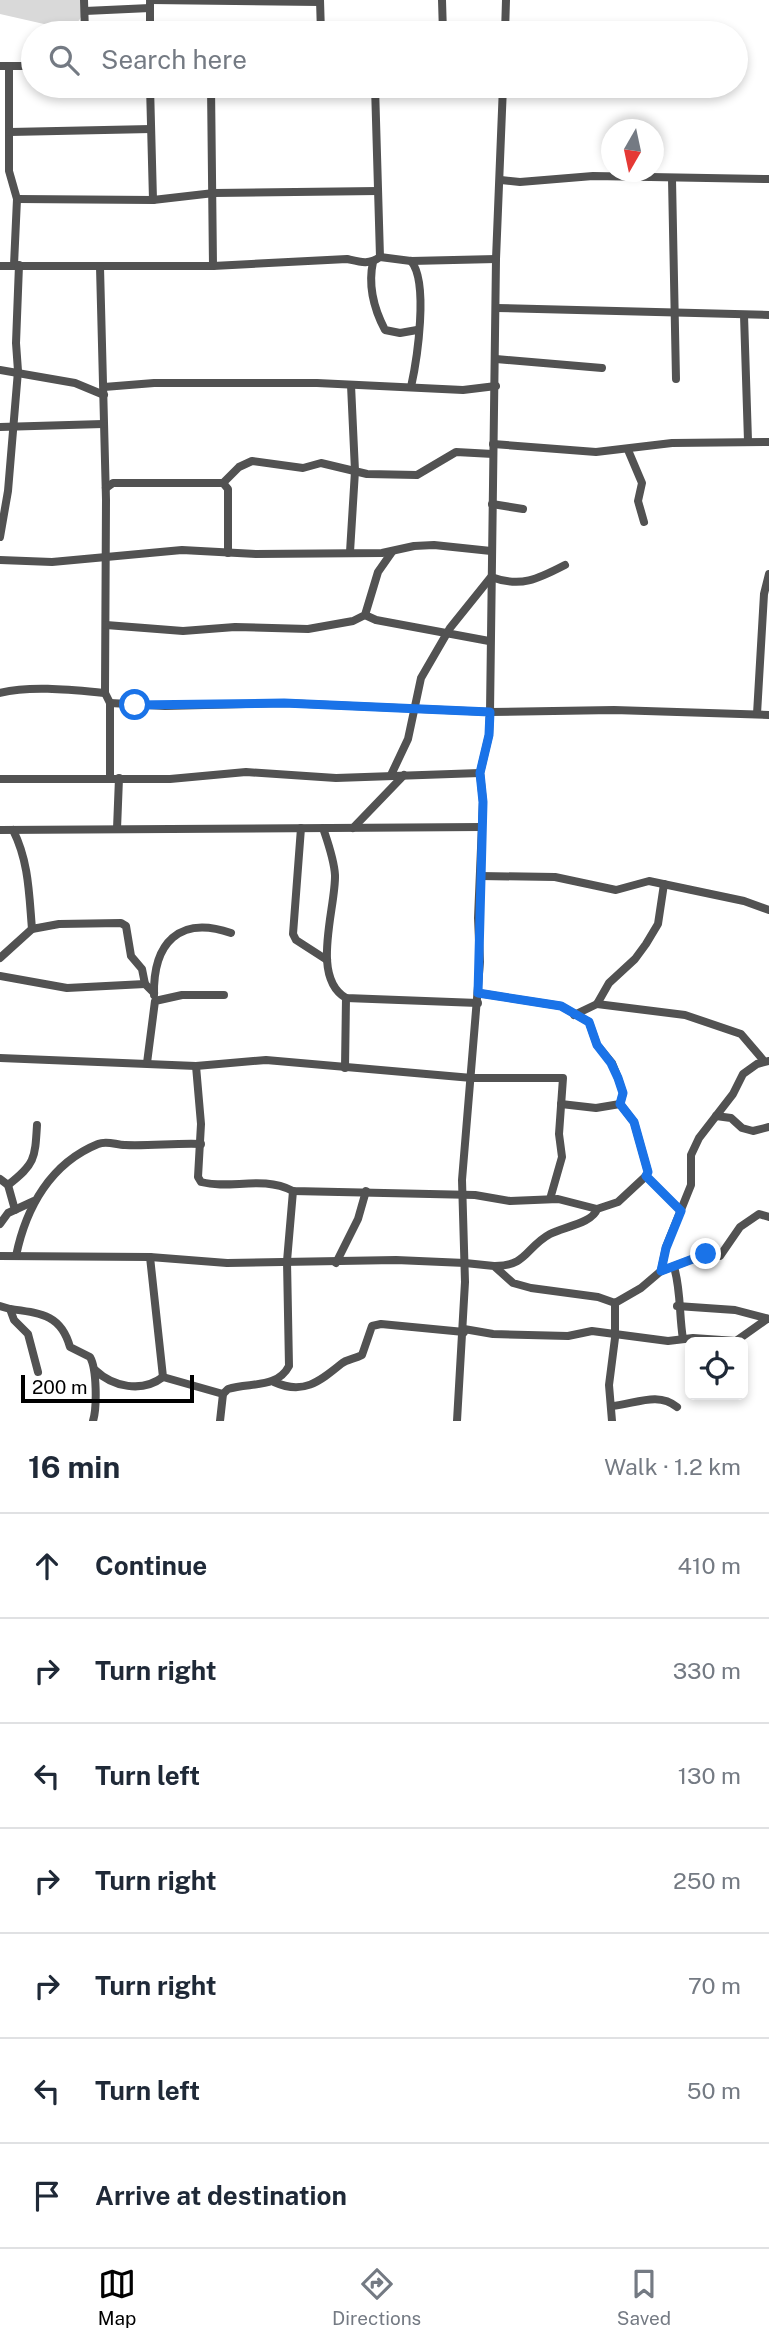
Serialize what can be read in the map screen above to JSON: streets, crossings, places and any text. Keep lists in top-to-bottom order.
{
  "scale_bar": "200 m",
  "north": "bottom",
  "page": {
    "search": "Search here",
    "scale": "200 m",
    "heading": ["16 min", "Walk · 1.2 km"],
    "list": [
      ["Continue", "410 m"],
      ["Turn right", "330 m"],
      ["Turn left", "130 m"],
      ["Turn right", "250 m"],
      ["Turn right", "70 m"],
      ["Turn left", "50 m"],
      "Arrive at destination"
    ],
    "nav": ["Map", "Directions", "Saved"]
  }
}
